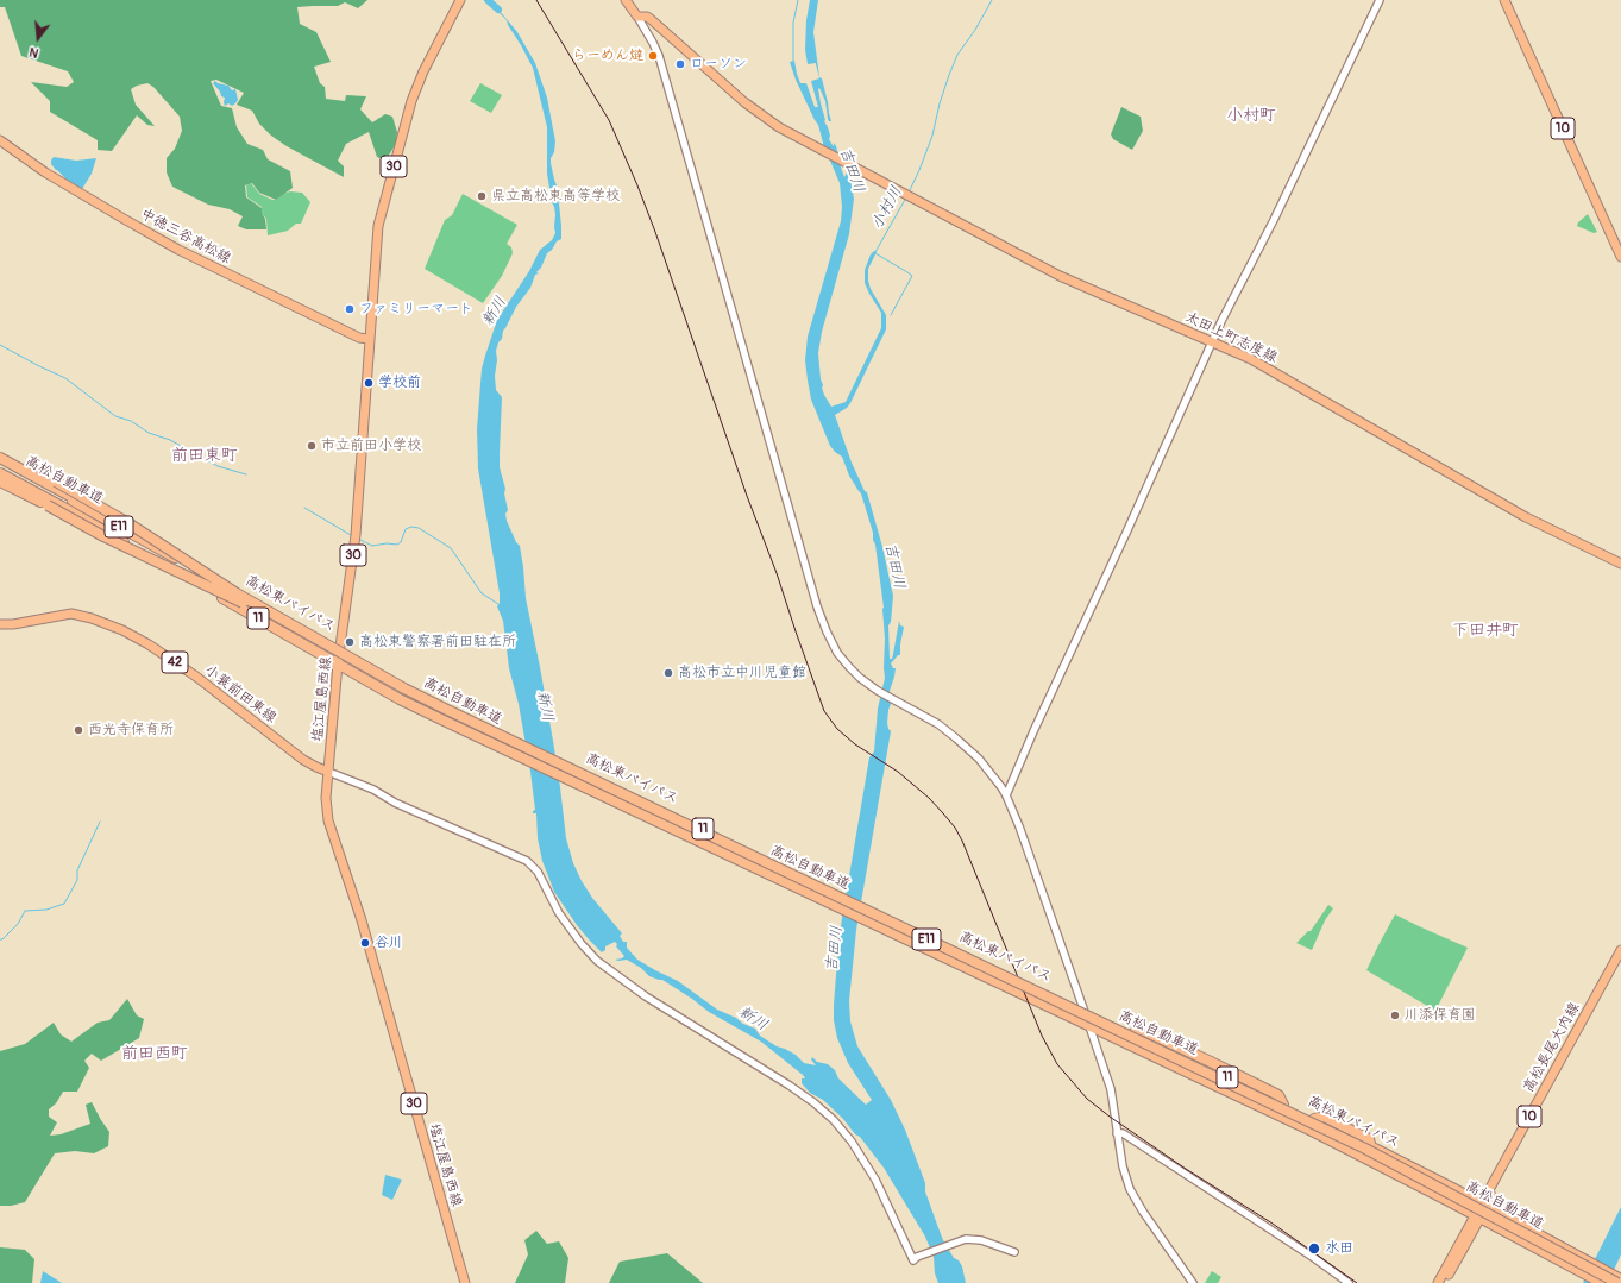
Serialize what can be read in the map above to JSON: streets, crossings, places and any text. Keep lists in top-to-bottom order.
{
  "streets": {
    "highway": [
      "高松自動車道",
      "E11",
      "高松東バイパス",
      "11"
    ],
    "main road": [
      "10",
      "30",
      "中徳三谷高松線",
      "太田上町志度線",
      "42",
      "小蓑前田東線",
      "塩江屋島西線",
      "高松長尾大内線"
    ]
  },
  "crossings": [
    ["中徳三谷高松線", "塩江屋島西線"],
    ["高松自動車道", "高松東バイパス"],
    ["高松東バイパス", "塩江屋島西線"],
    ["高松東バイパス", "高松長尾大内線"],
    ["小蓑前田東線", "塩江屋島西線"]
  ],
  "districts": [
    "小村町",
    "前田東町",
    "下田井町",
    "前田西町"
  ],
  "water": ["吉田川", "小村川", "新川"],
  "places": [
    "らーめん燵",
    "ローソン",
    "県立高松東高等学校",
    "ファミリーマート",
    "学校前",
    "市立前田小学校",
    "高松東警察署前田駐在所",
    "高松市立中川児童館",
    "西光寺保育所",
    "谷川",
    "川添保育園",
    "水田"
  ],
  "north": "bottom"
}
